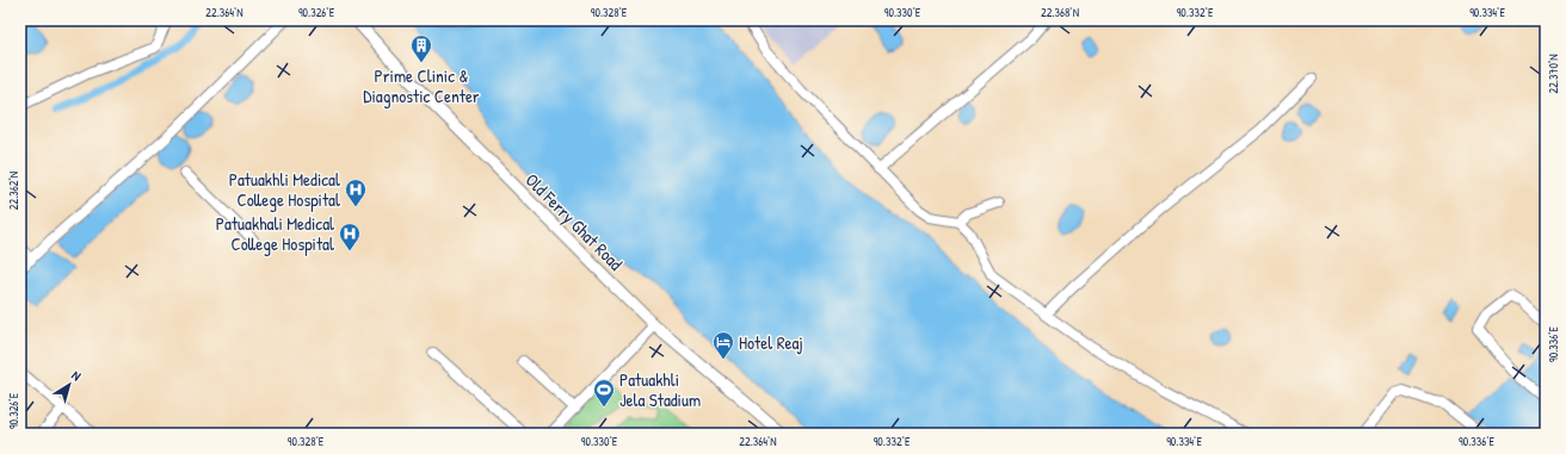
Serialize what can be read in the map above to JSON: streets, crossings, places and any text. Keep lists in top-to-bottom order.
{
  "streets": {
    "street": ["Old Ferry Ghat Road"]
  },
  "places": {
    "building": ["Prime Clinic & Diagnostic Center"],
    "hospital": ["Patuakhli Medical College Hospital", "Patuakhali Medical College Hospital"],
    "hotel": ["Hotel Reaj"],
    "sports": ["Patuakhli Jela Stadium"]
  },
  "north": "top right",
  "coordinates": [
    "22.364°N",
    "90.326°E",
    "90.328°E",
    "90.330°E",
    "22.368°N",
    "90.332°E",
    "90.334°E",
    "22.370°N",
    "22.362°N",
    "90.336°E"
  ]
}
